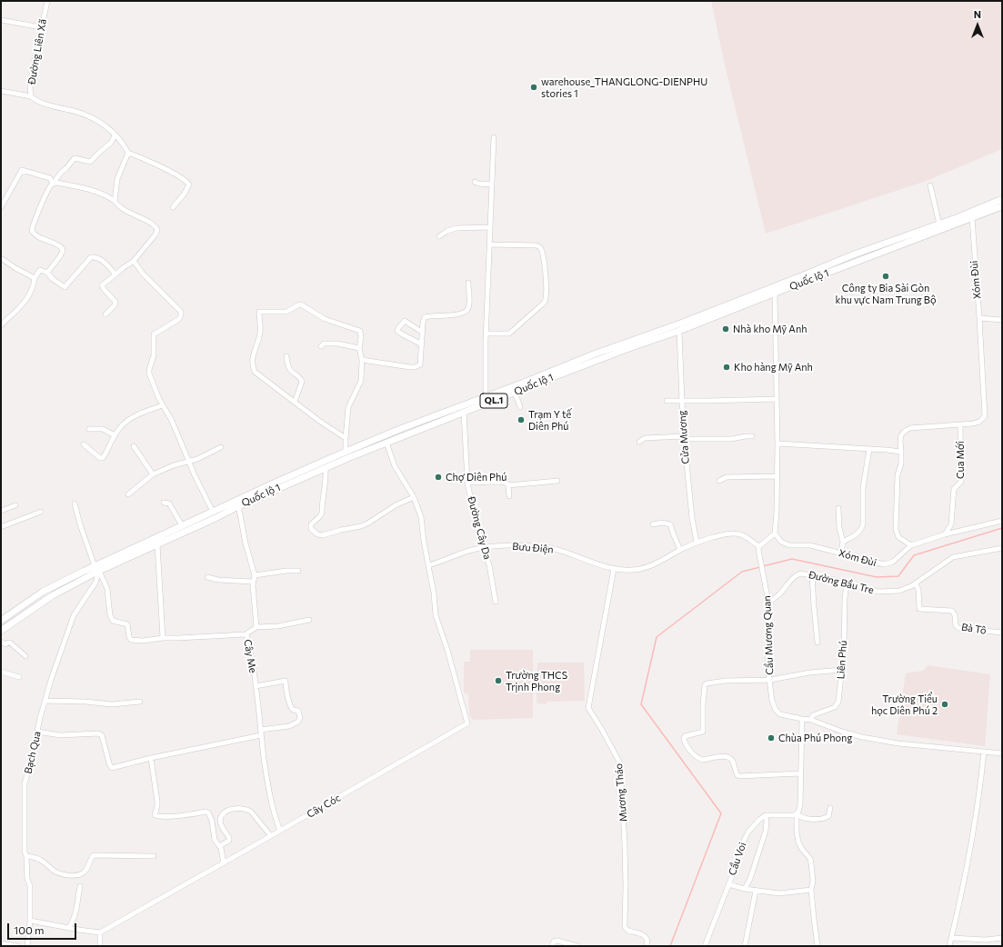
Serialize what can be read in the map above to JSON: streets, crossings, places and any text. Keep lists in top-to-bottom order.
{
  "streets": {
    "highway": ["Quốc lộ 1", "QL.1"],
    "street": [
      "Đường Liên Xã",
      "Xóm Đùi",
      "Cửa Mương",
      "Cua Mới",
      "Đường Cây Da",
      "Bưu Điện",
      "Đường Bầu Tre",
      "Bà Tô",
      "Cầu Mương Quan",
      "Cây Me",
      "Liên Phú",
      "Bạch Qua",
      "Mương Tháo",
      "Cây Cóc",
      "Cầu Voi"
    ]
  },
  "crossings": [
    ["Quốc lộ 1", "Xóm Đùi"],
    ["Quốc lộ 1", "Cửa Mương"],
    ["Quốc lộ 1", "Đường Cây Da"],
    ["Quốc lộ 1", "Cây Me"],
    ["Quốc lộ 1", "Bạch Qua"],
    ["Xóm Đùi", "Cua Mới"],
    ["Cửa Mương", "Bưu Điện"],
    ["Đường Cây Da", "Bưu Điện"],
    ["Bưu Điện", "Cầu Mương Quan"],
    ["Bưu Điện", "Mương Tháo"],
    ["Bưu Điện", "Cây Cóc"],
    ["Đường Bầu Tre", "Bà Tô"],
    ["Đường Bầu Tre", "Cầu Mương Quan"],
    ["Đường Bầu Tre", "Liên Phú"],
    ["Cầu Mương Quan", "Liên Phú"],
    ["Cây Me", "Bạch Qua"],
    ["Cây Me", "Cây Cóc"]
  ],
  "places": [
    "warehouse_THANGLONG-DIENPHU stories 1",
    "Công ty Bia Sài Gòn khu vực Nam Trung Bộ",
    "Nhà kho Mỹ Anh",
    "Kho hàng Mỹ Anh",
    "Trạm Y tế Diên Phú",
    "Chợ Diên Phú",
    "Trường THCS Trịnh Phong",
    "Trường Tiểu học Diên Phú 2",
    "Chùa Phú Phong"
  ],
  "scale_bar": "100 m",
  "north": "top"
}
